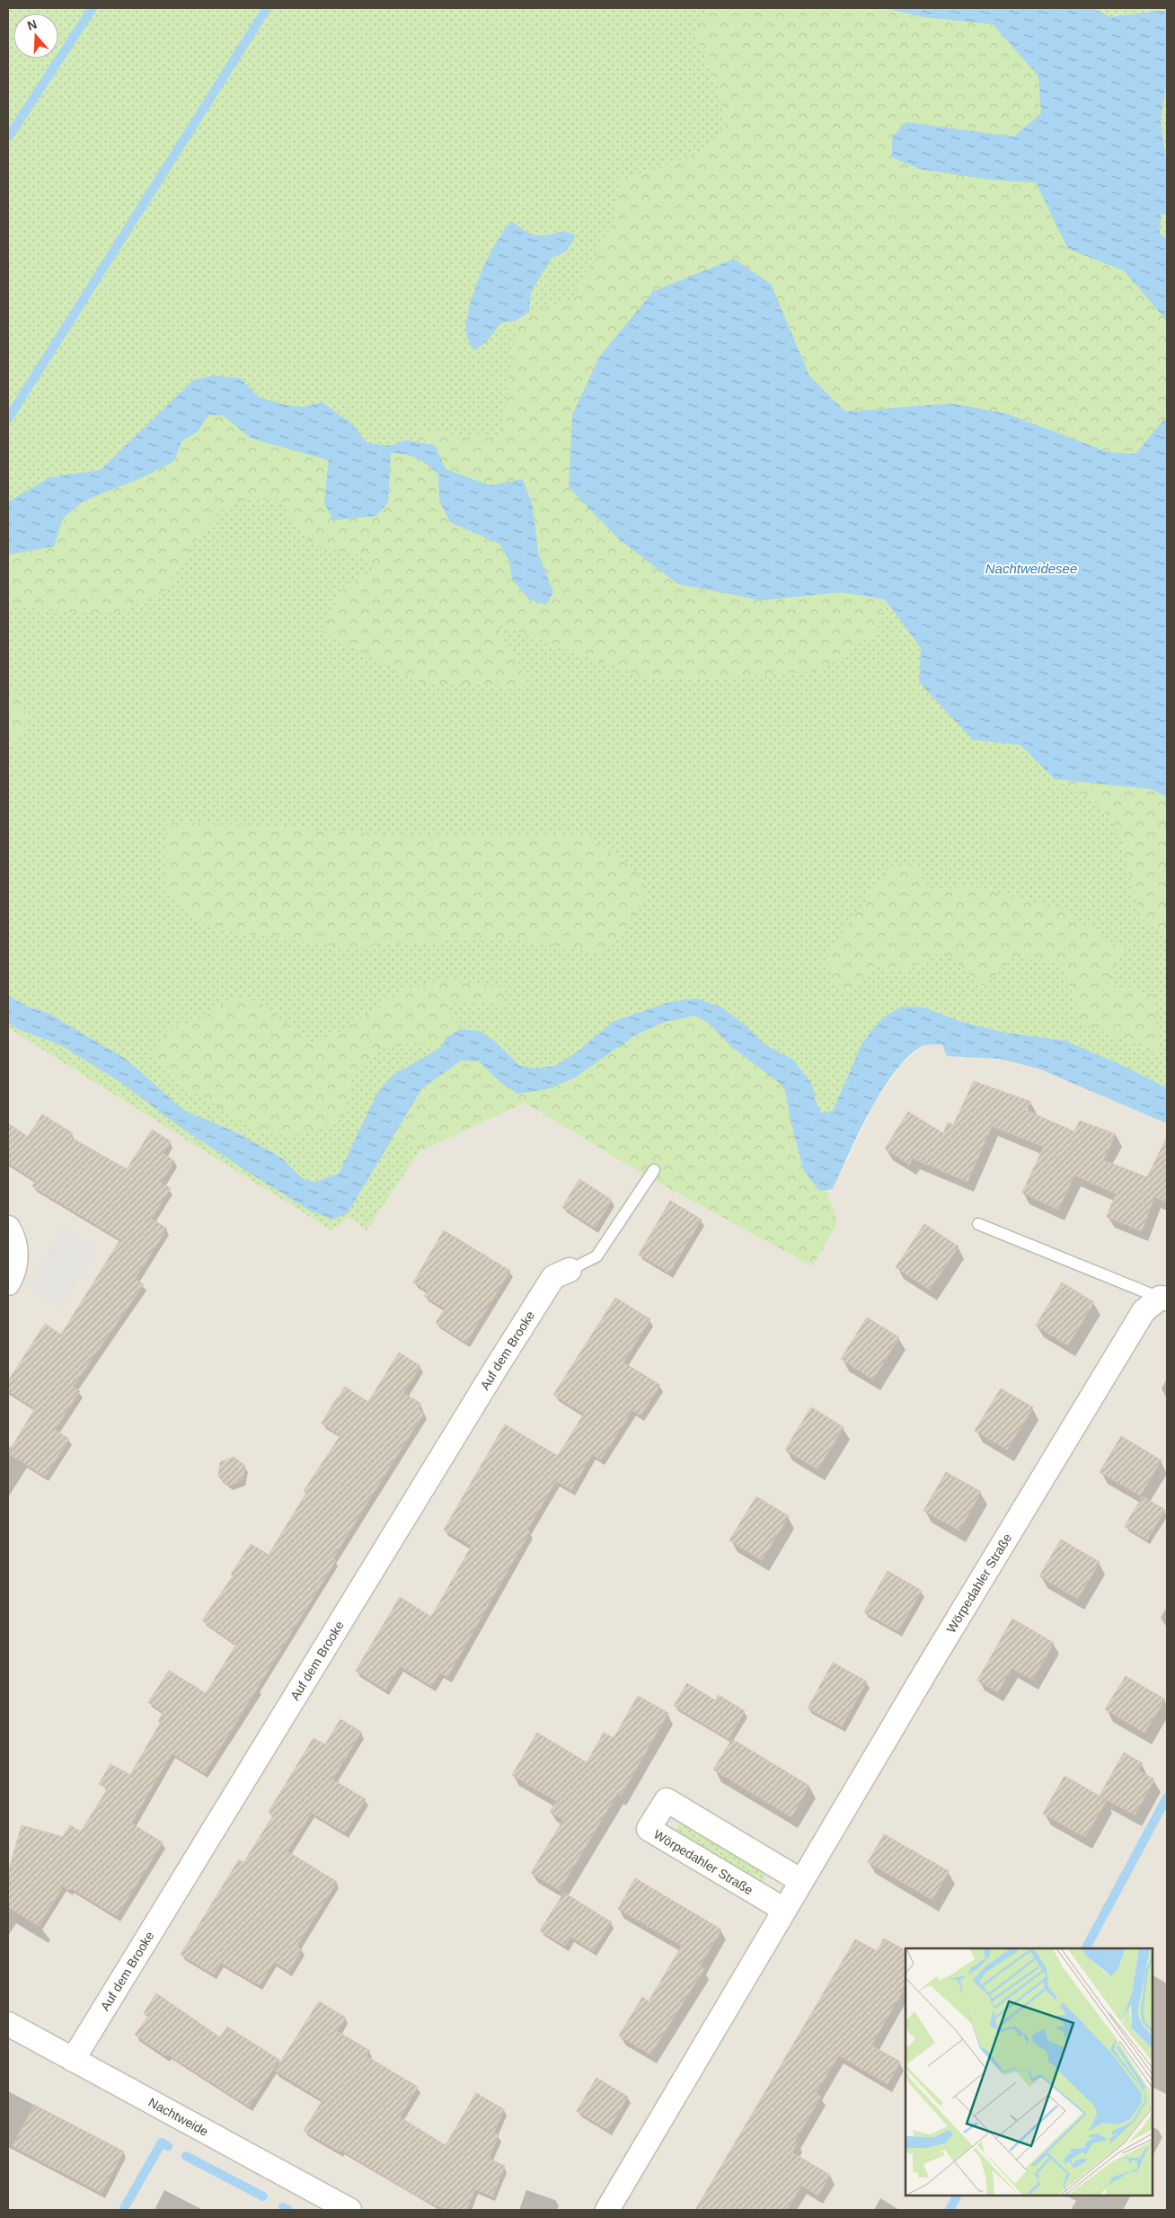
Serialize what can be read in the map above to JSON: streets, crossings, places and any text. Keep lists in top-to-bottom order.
{
  "streets": {
    "street": ["Auf dem Brooke", "Wörpedahler Straße", "Nachtweide"]
  },
  "crossings": [
    ["Auf dem Brooke", "Nachtweide"]
  ],
  "water": ["Nachtweidesee"],
  "north": "top"
}
